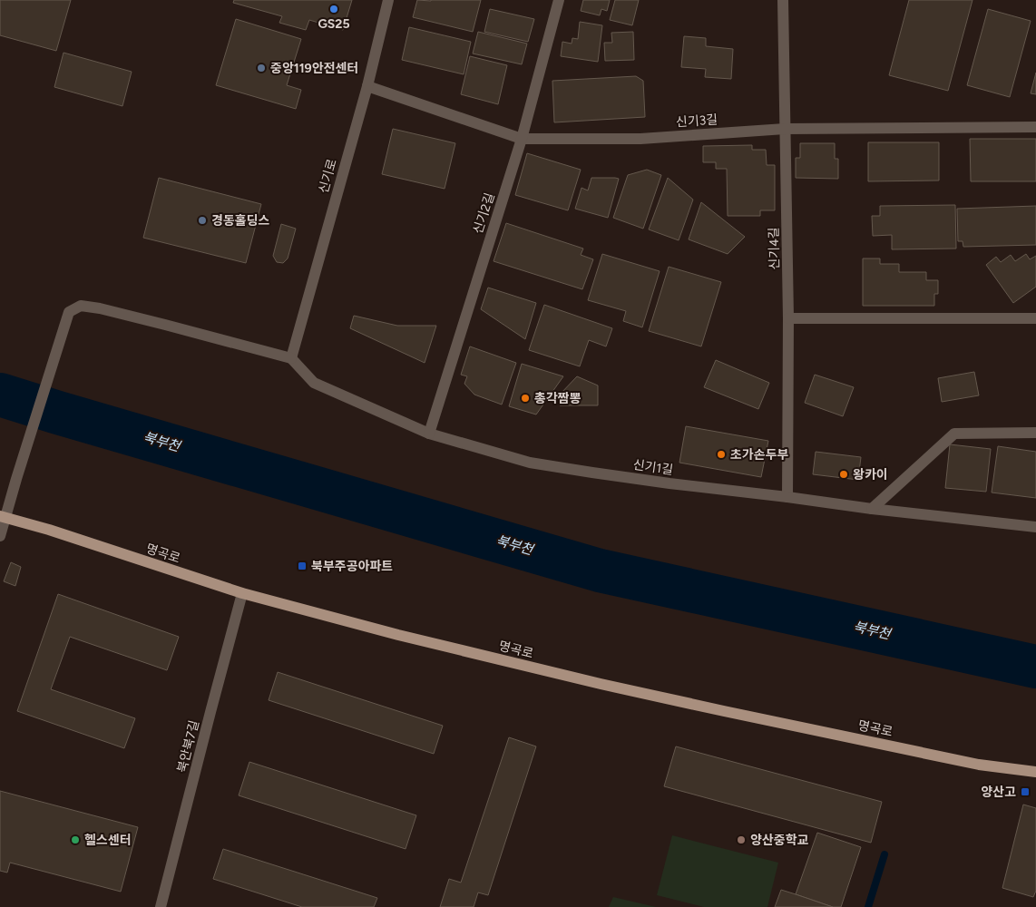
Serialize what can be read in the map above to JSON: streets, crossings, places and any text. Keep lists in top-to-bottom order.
{
  "streets": {
    "main road": ["명곡로"],
    "street": [
      "신기3길",
      "신기로",
      "신기2길",
      "신기4길",
      "신기1길",
      "북안북7길"
    ]
  },
  "crossings": [
    ["신기3길", "신기로"],
    ["신기3길", "신기2길"],
    ["신기3길", "신기4길"],
    ["신기로", "신기1길"],
    ["신기2길", "신기1길"],
    ["신기4길", "신기1길"],
    ["명곡로", "북안북7길"]
  ],
  "water": ["북부천"],
  "places": {
    "other": [
      "GS25",
      "중앙119안전센터",
      "경동홀딩스",
      "총각짬뽕",
      "초가손두부",
      "왕카이",
      "헬스센터",
      "양산중학교"
    ],
    "transit": ["북부주공아파트", "양산고"]
  }
}
